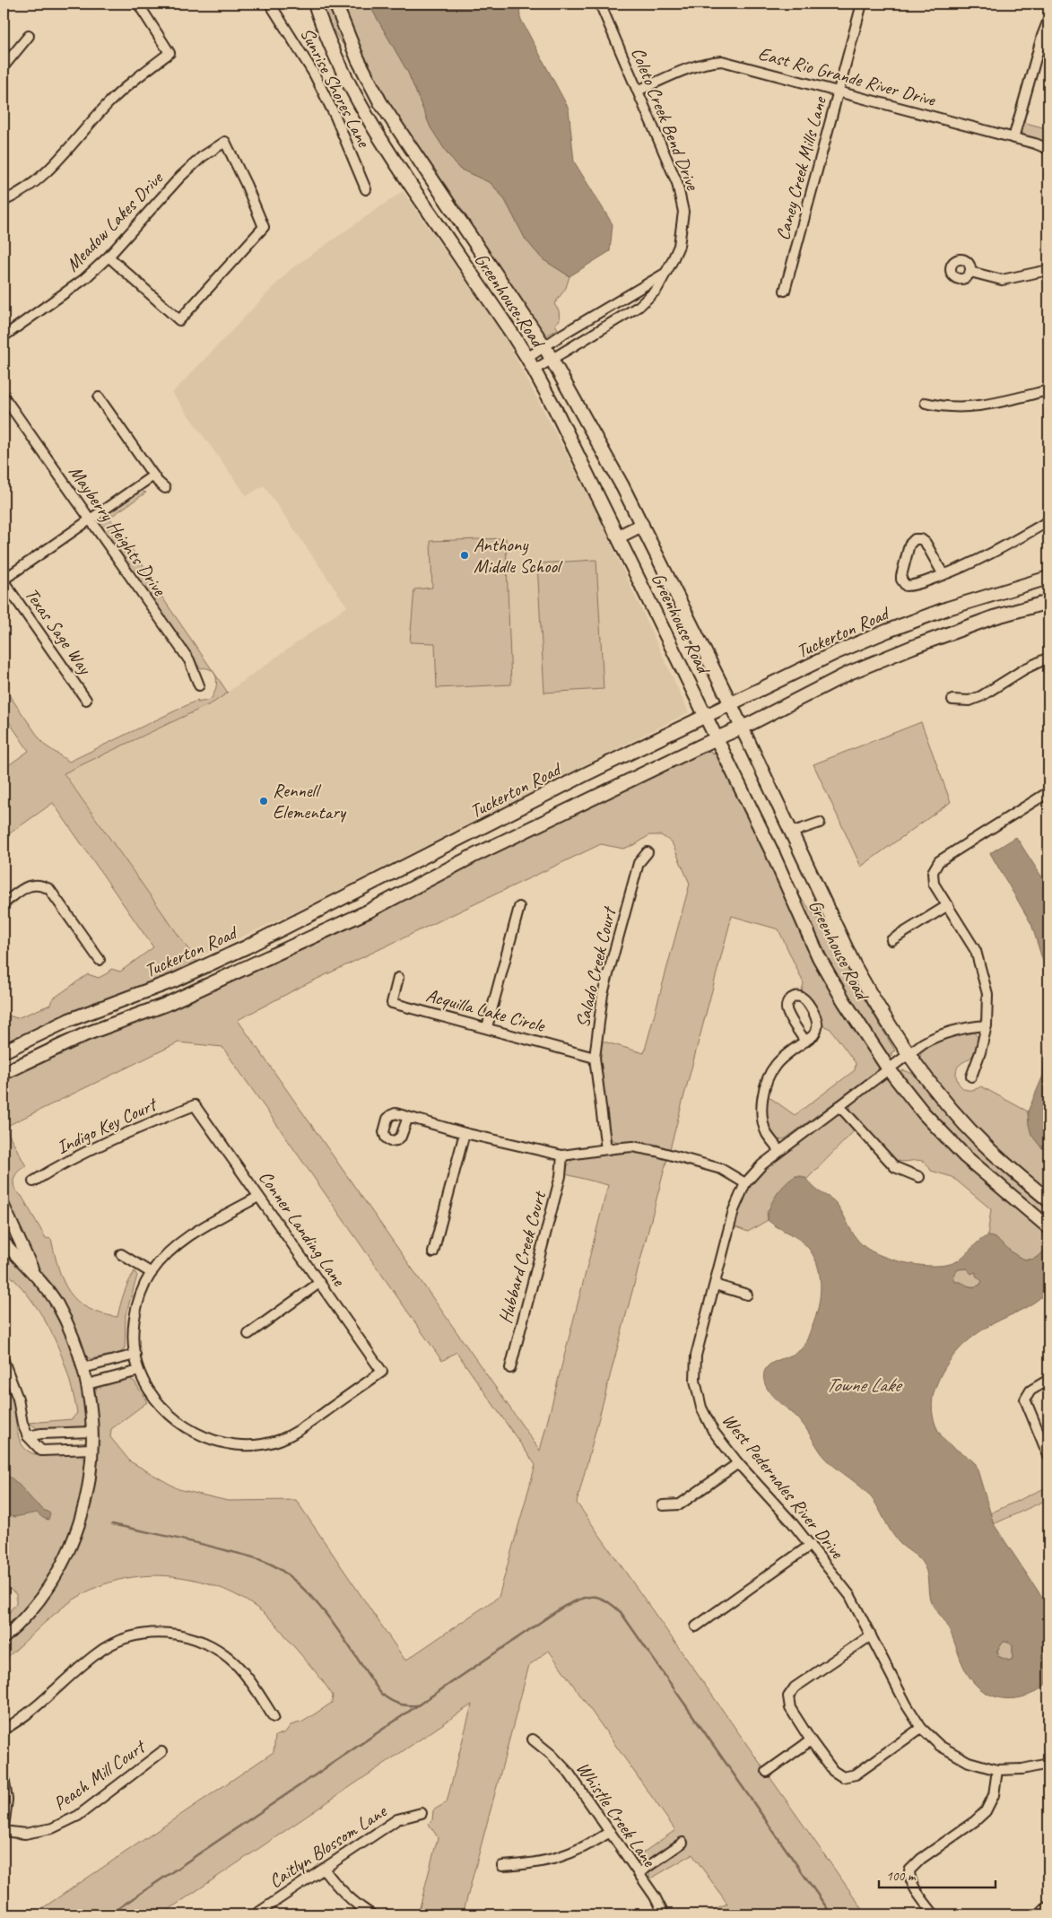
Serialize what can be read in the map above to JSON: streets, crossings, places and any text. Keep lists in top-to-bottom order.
{
  "streets": {
    "main road": ["Greenhouse Road", "Tuckerton Road"],
    "street": [
      "East Rio Grande River Drive",
      "Sunrise Shores Lane",
      "Coleto Creek Bend Drive",
      "Caney Creek Mills Lane",
      "Meadow Lakes Drive",
      "Mayberry Heights Drive",
      "Texas Sage Way",
      "Salado Creek Court",
      "Acquilla Lake Circle",
      "Indigo Key Court",
      "Conner Landing Lane",
      "Hubbard Creek Court",
      "West Pedernales River Drive",
      "Peach Mill Court",
      "Whistle Creek Lane",
      "Caitlyn Blossom Lane"
    ]
  },
  "crossings": [
    ["East Rio Grande River Drive", "Coleto Creek Bend Drive"],
    ["East Rio Grande River Drive", "Caney Creek Mills Lane"],
    ["Coleto Creek Bend Drive", "Greenhouse Road"],
    ["Greenhouse Road", "Tuckerton Road"],
    ["Greenhouse Road", "West Pedernales River Drive"],
    ["Salado Creek Court", "Acquilla Lake Circle"],
    ["Indigo Key Court", "Conner Landing Lane"]
  ],
  "water": ["Towne Lake"],
  "places": ["Anthony Middle School", "Rennell Elementary"],
  "scale_bar": "100 m"
}
